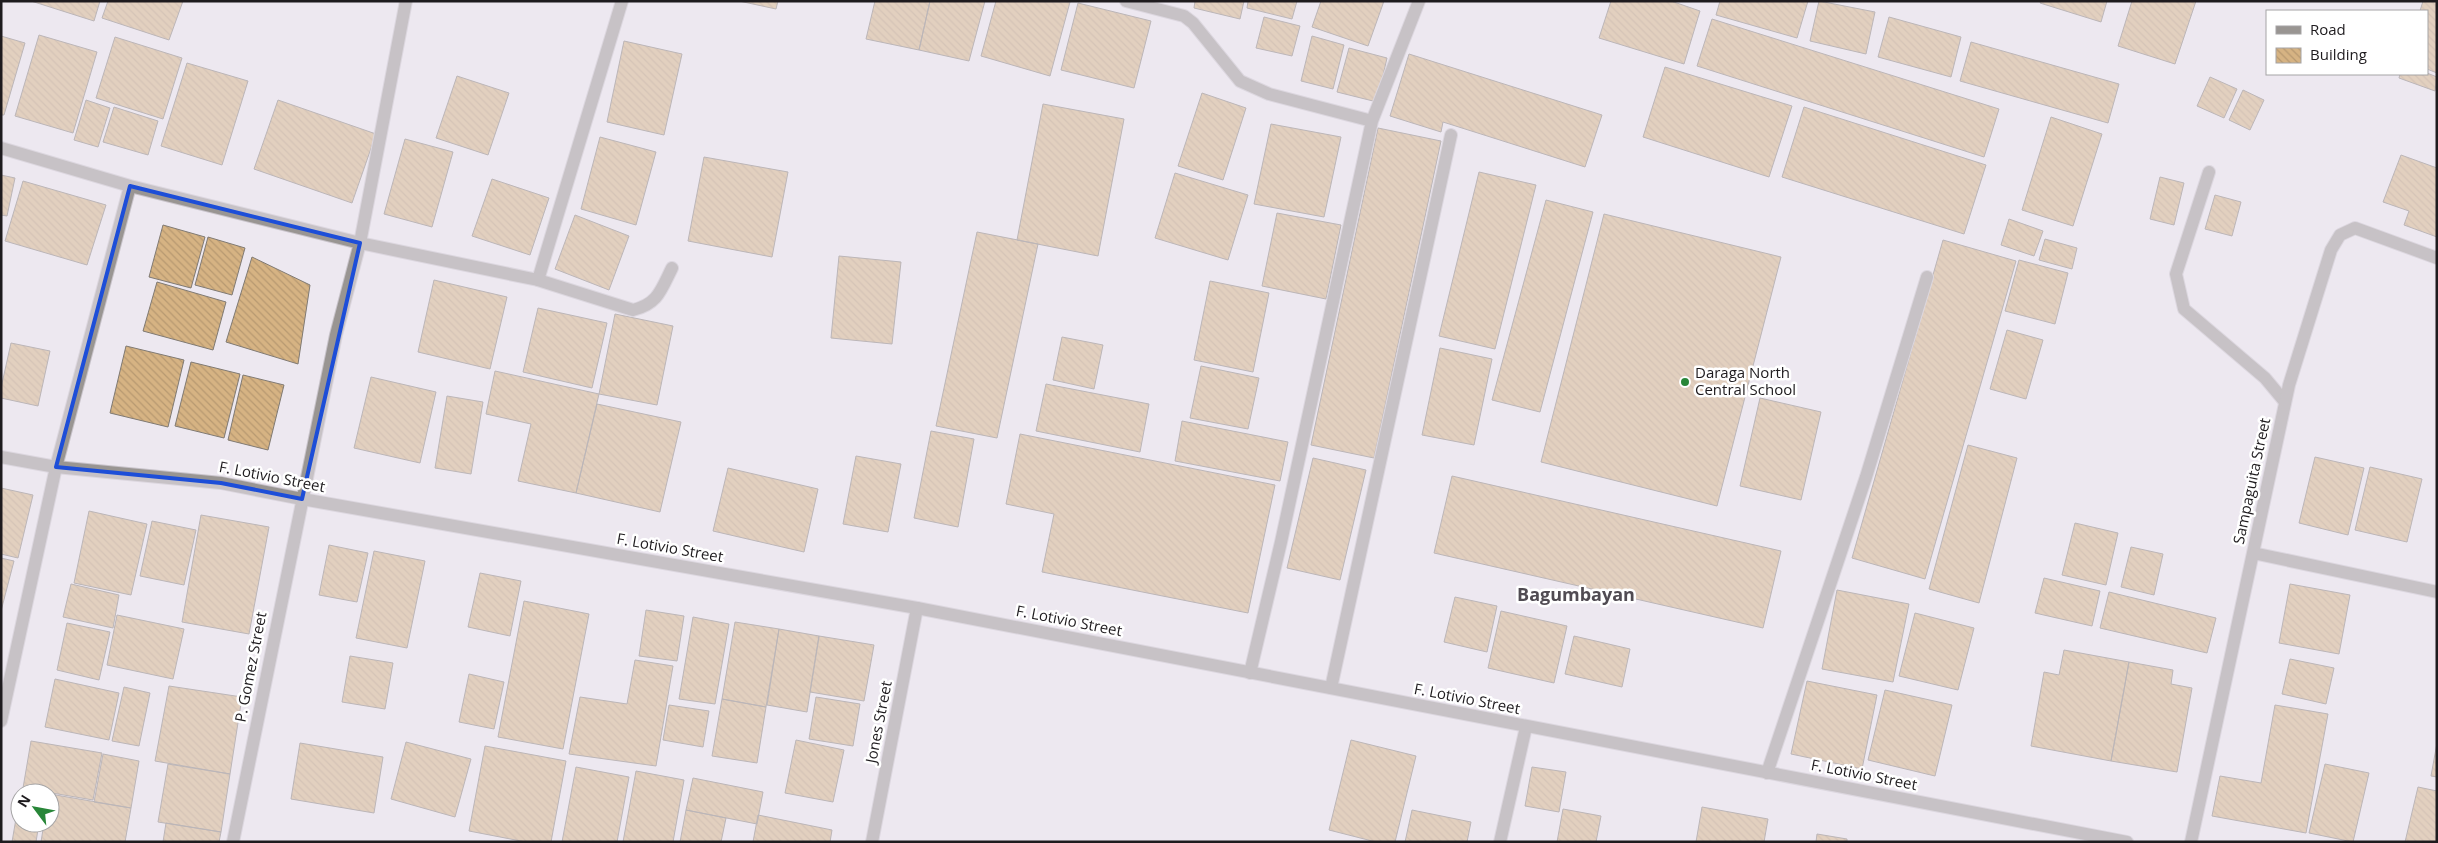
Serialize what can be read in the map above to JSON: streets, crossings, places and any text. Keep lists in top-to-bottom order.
{
  "streets": {
    "street": [
      "F. Lotivio Street",
      "Sampaguita Street",
      "P. Gomez Street",
      "Jones Street"
    ]
  },
  "crossings": [
    ["F. Lotivio Street", "P. Gomez Street"],
    ["F. Lotivio Street", "Jones Street"]
  ],
  "districts": ["Bagumbayan"],
  "places": ["Daraga North Central School"],
  "legend": ["Road", "Building"],
  "north": "top left"
}
